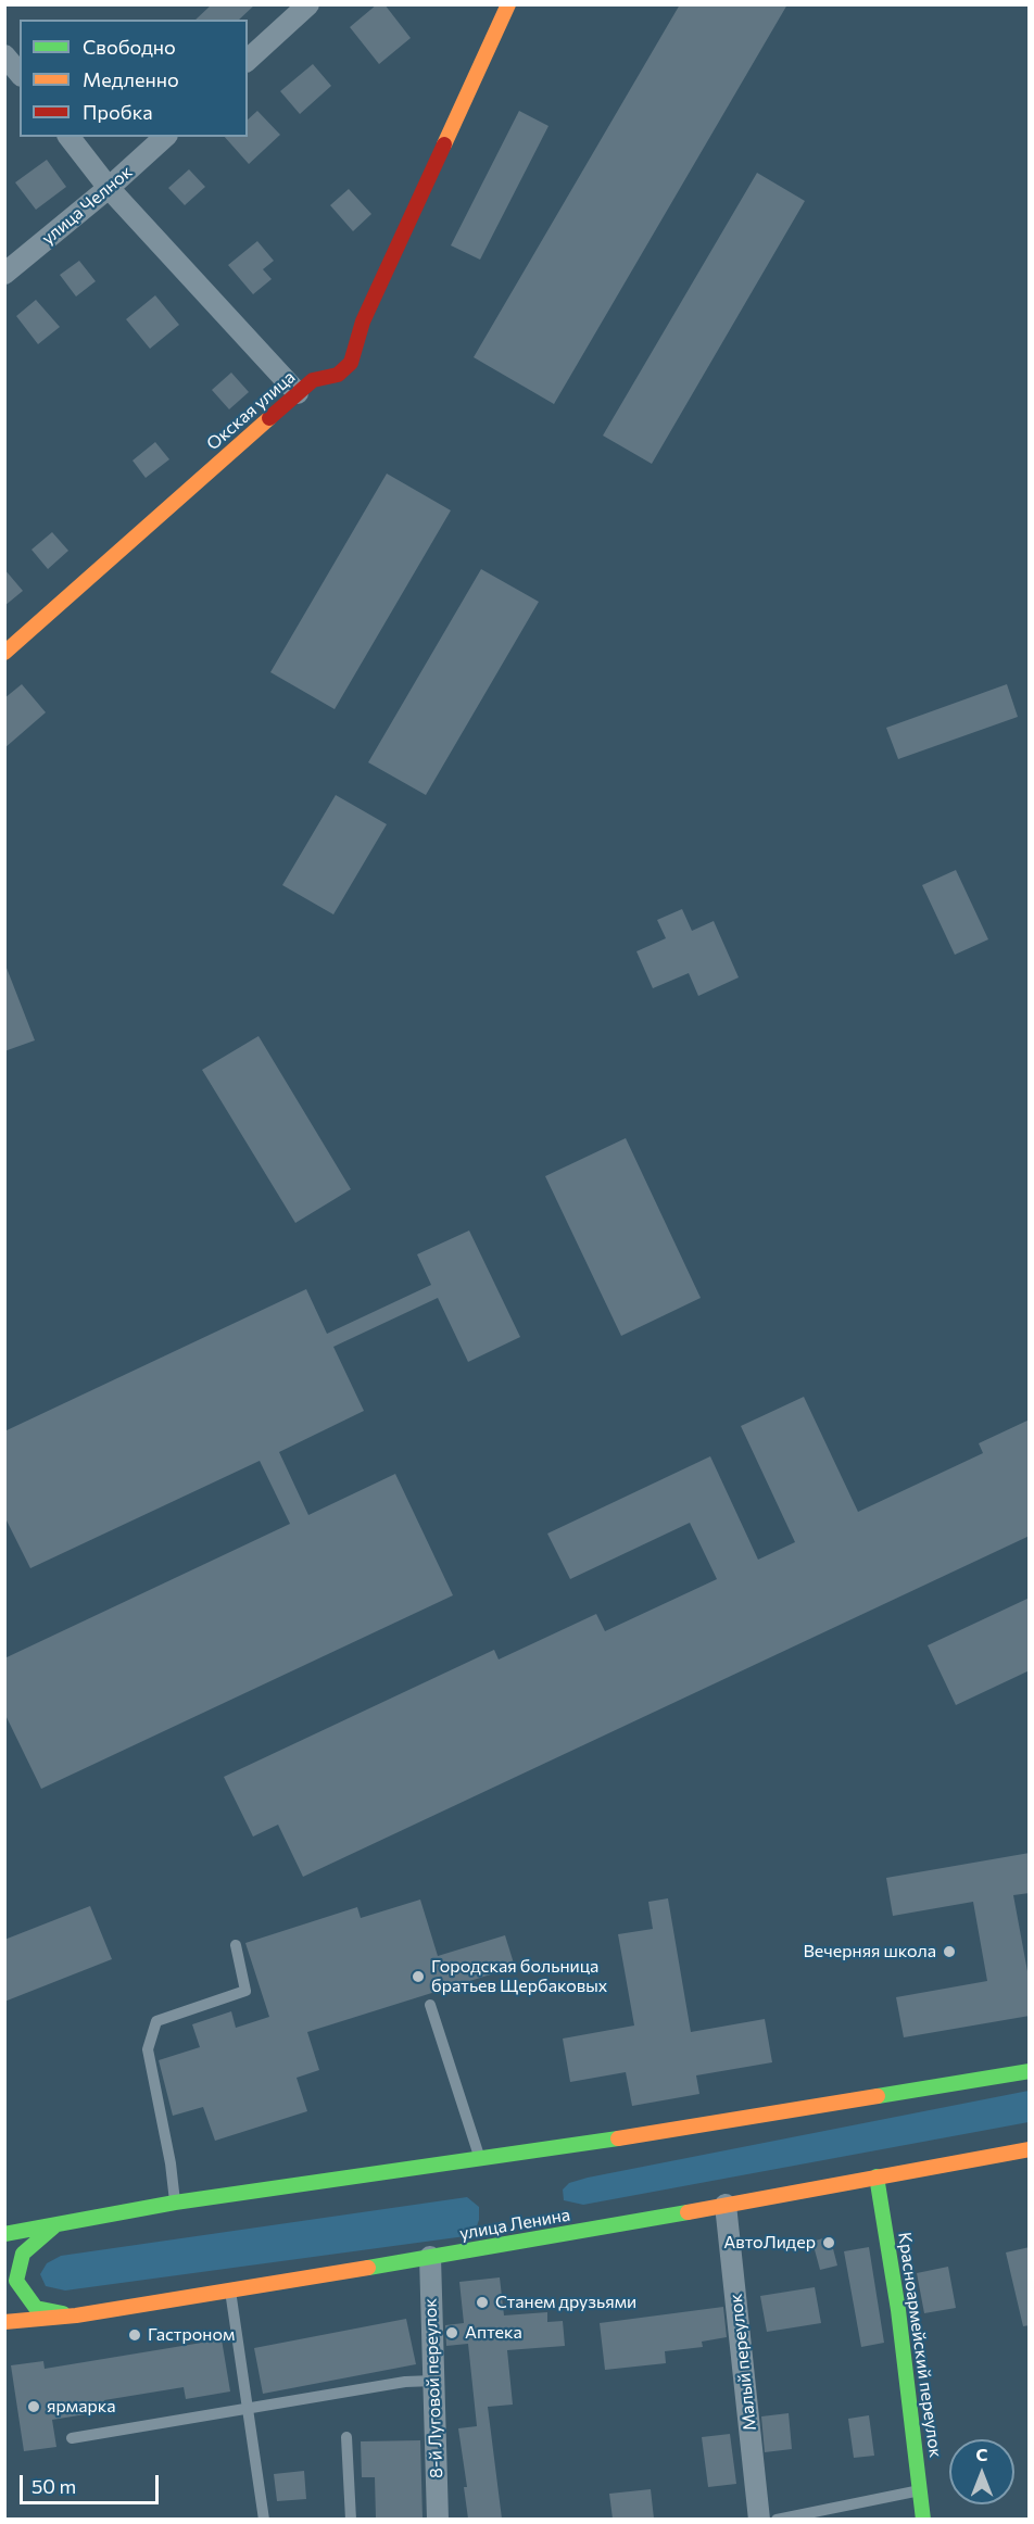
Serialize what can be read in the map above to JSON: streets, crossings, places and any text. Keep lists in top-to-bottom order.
{
  "streets": {
    "main road": ["Окская улица", "улица Ленина", "Красноармейский переулок"],
    "street": ["улица Челнок", "Малый переулок", "8-й Луговой переулок"]
  },
  "crossings": [
    ["улица Ленина", "Красноармейский переулок"],
    ["улица Ленина", "Малый переулок"],
    ["улица Ленина", "8-й Луговой переулок"]
  ],
  "places": [
    "Вечерняя школа",
    "Городская больница братьев Щербаковых",
    "АвтоЛидер",
    "Станем друзьями",
    "Аптека",
    "Гастроном",
    "ярмарка"
  ],
  "legend": ["Свободно", "Медленно", "Пробка"],
  "scale_bar": "50 m",
  "north": "top"
}
